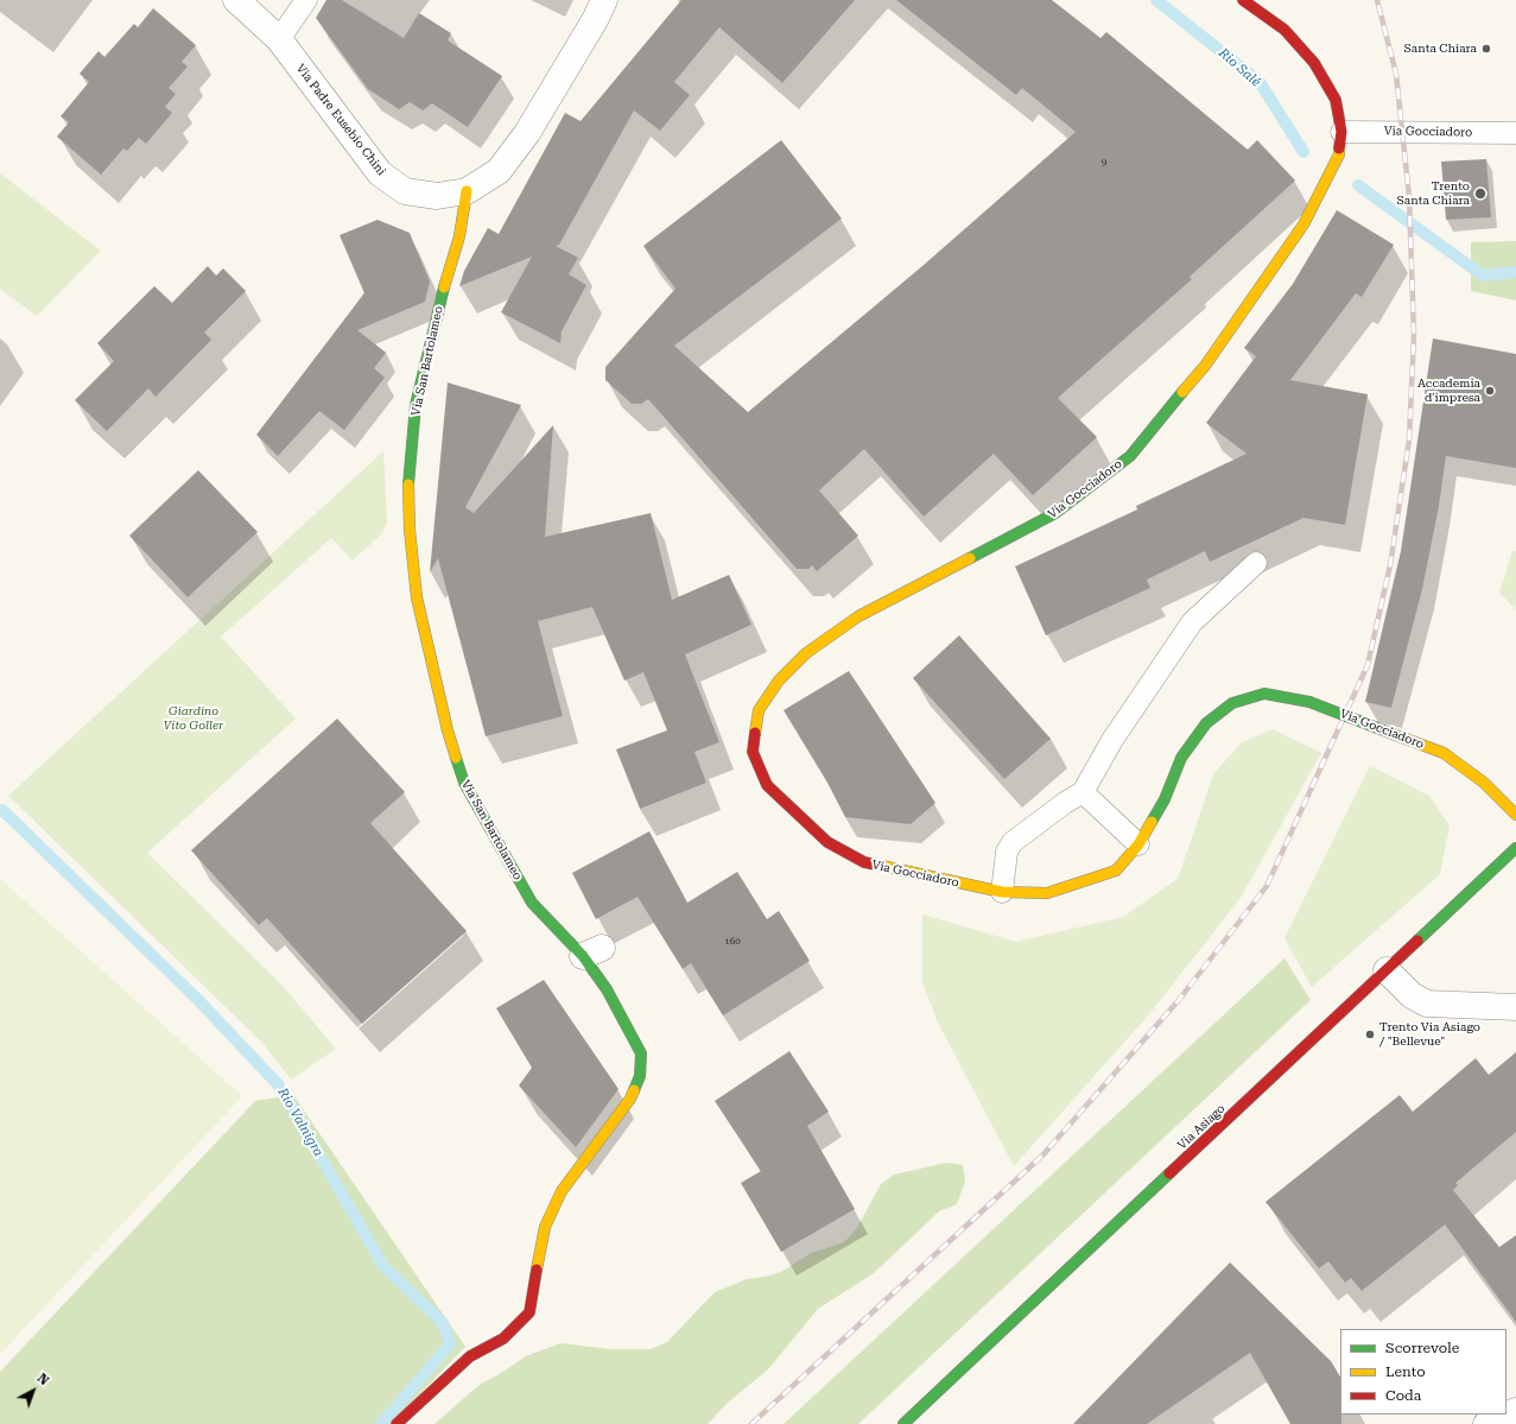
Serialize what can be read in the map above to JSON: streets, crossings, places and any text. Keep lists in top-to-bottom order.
{
  "streets": {
    "street": [
      "Via Padre Eusebio Chini",
      "Via Gocciadoro",
      "Via San Bartolameo",
      "Via Asiago"
    ]
  },
  "crossings": [
    ["Via Padre Eusebio Chini", "Via San Bartolameo"]
  ],
  "water": ["Rio Salé", "Rio Valnigra"],
  "parks": ["Giardino Vito Goller"],
  "places": [
    "Santa Chiara",
    "Trento Santa Chiara",
    "Accademia d'impresa",
    "Trento Via Asiago / \"Bellevue\""
  ],
  "house_numbers": ["9", "160"],
  "legend": ["Scorrevole", "Lento", "Coda"],
  "north": "top right"
}
